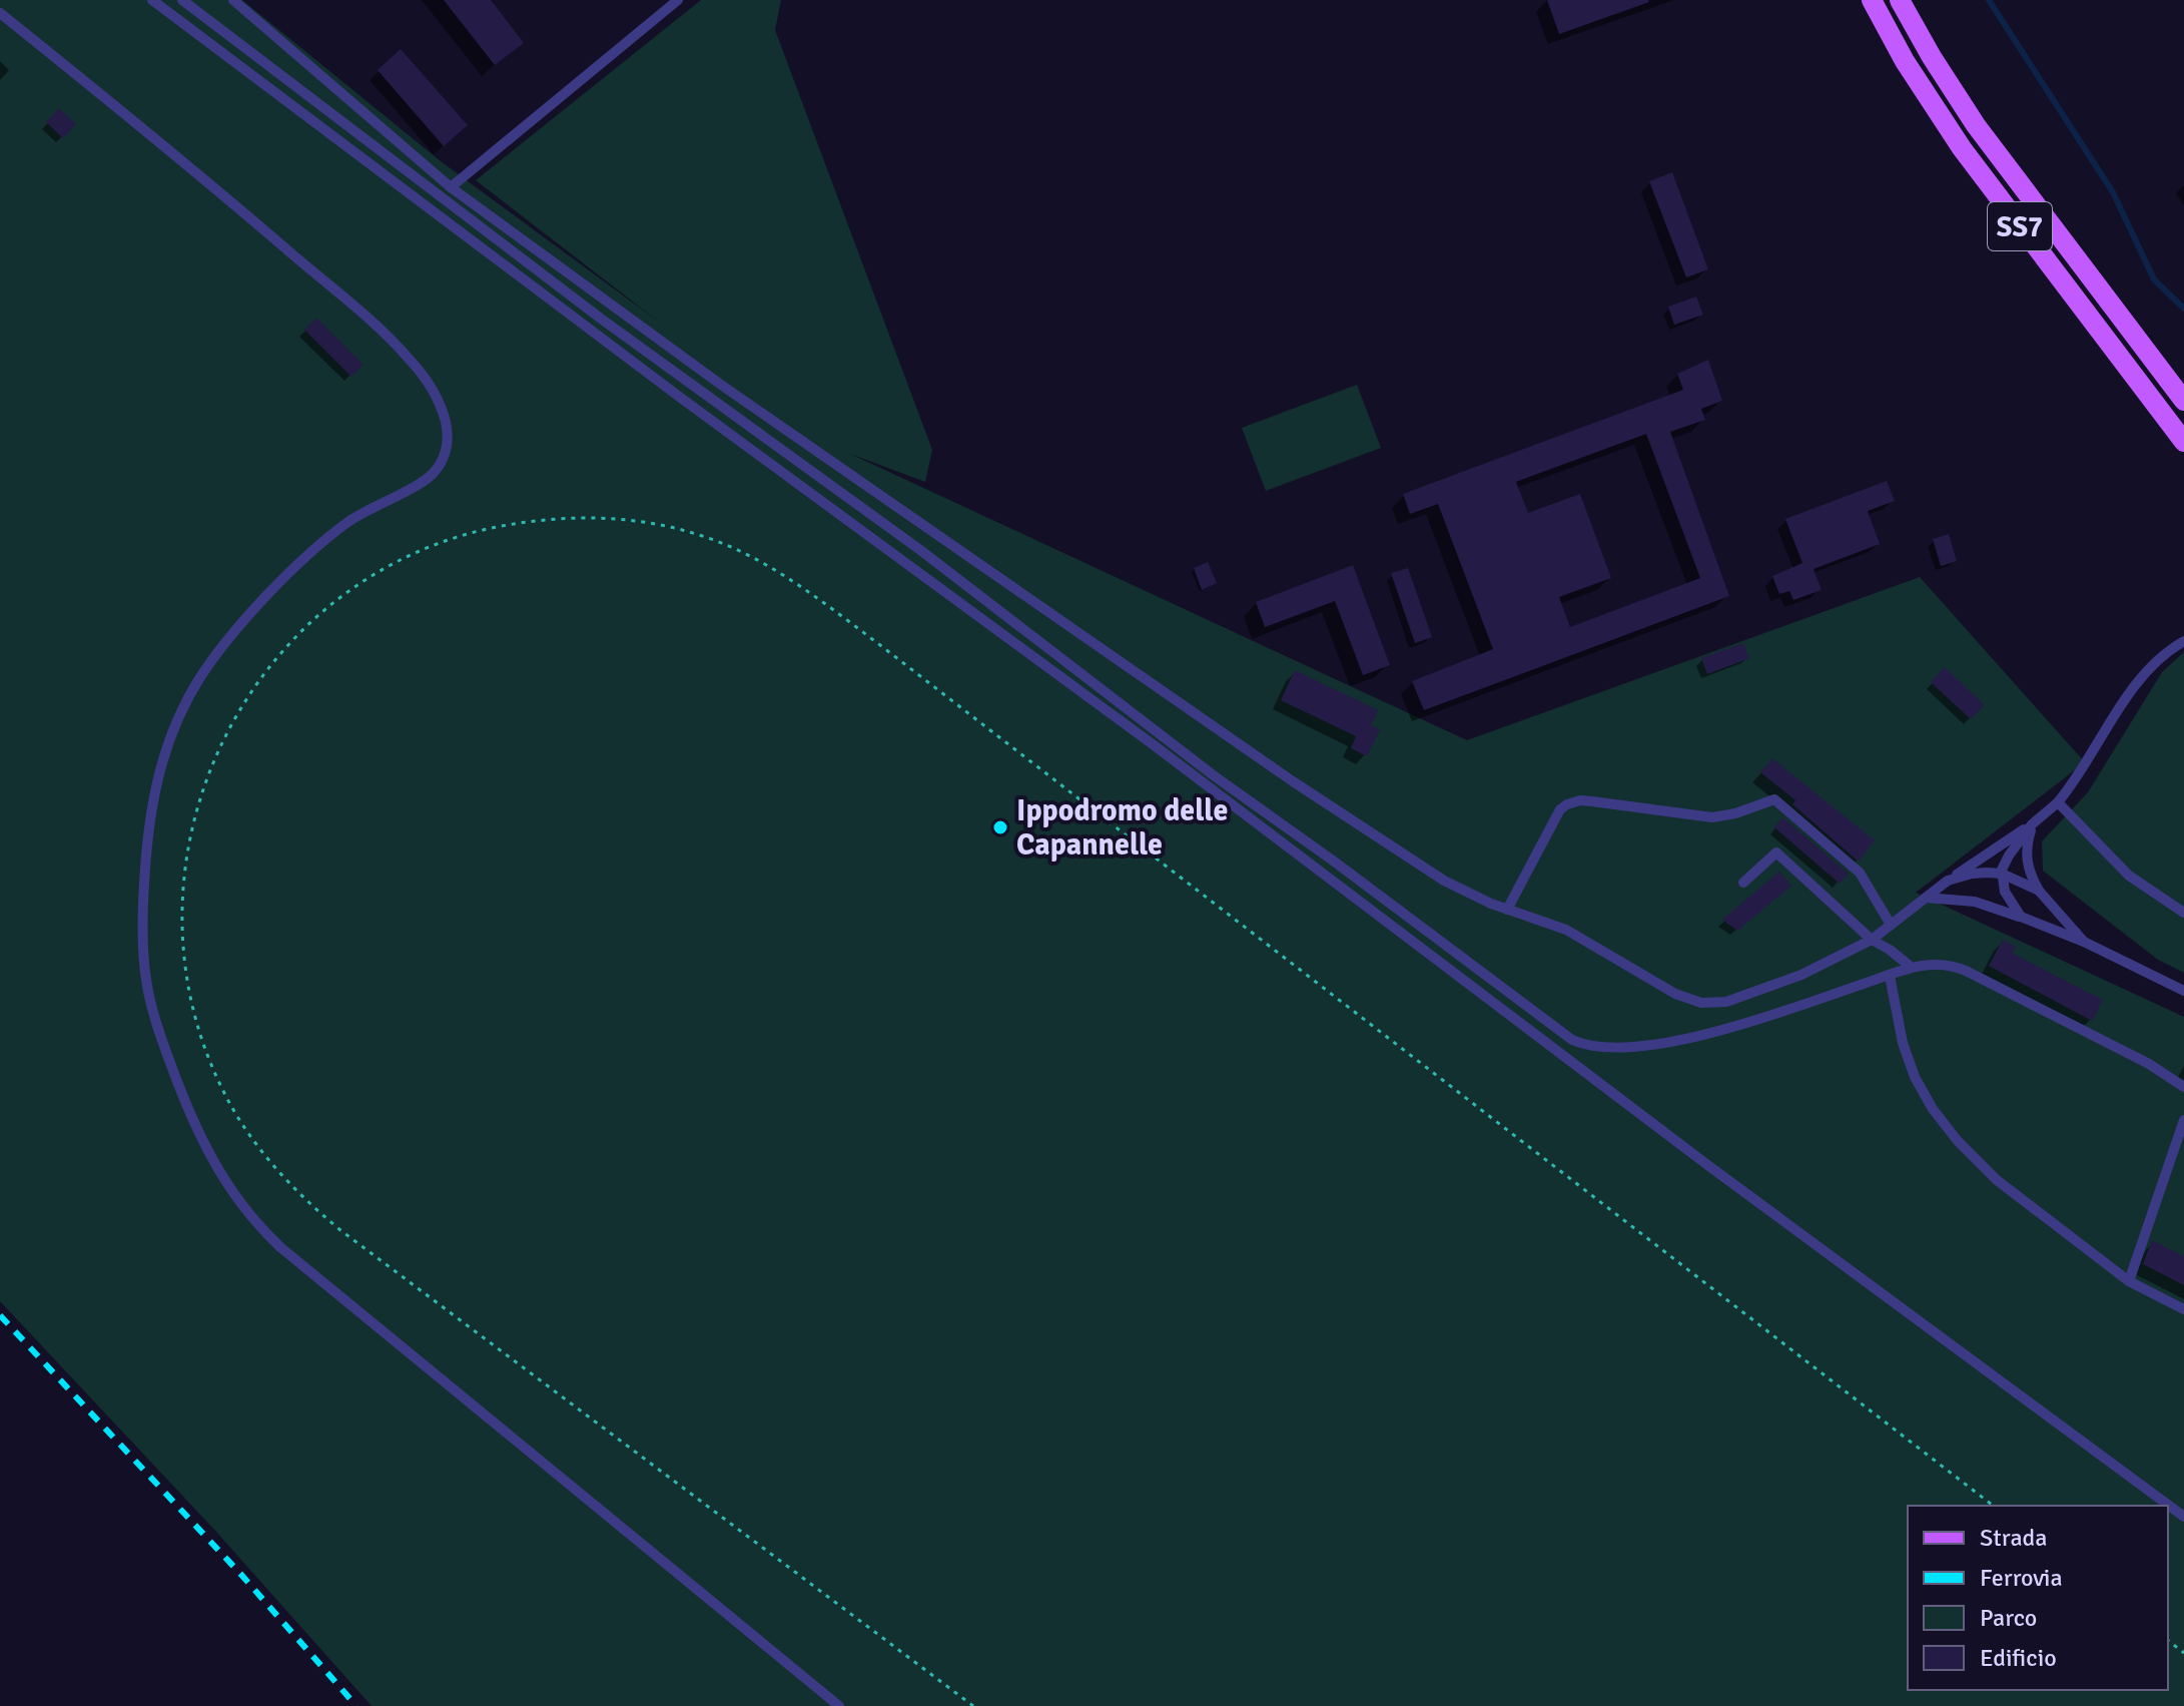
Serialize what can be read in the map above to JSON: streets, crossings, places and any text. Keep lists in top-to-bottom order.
{
  "streets": {
    "main road": ["SS7"]
  },
  "places": ["Ippodromo delle Capannelle"],
  "legend": [
    "Strada",
    "Ferrovia",
    "Parco",
    "Edificio"
  ]
}
